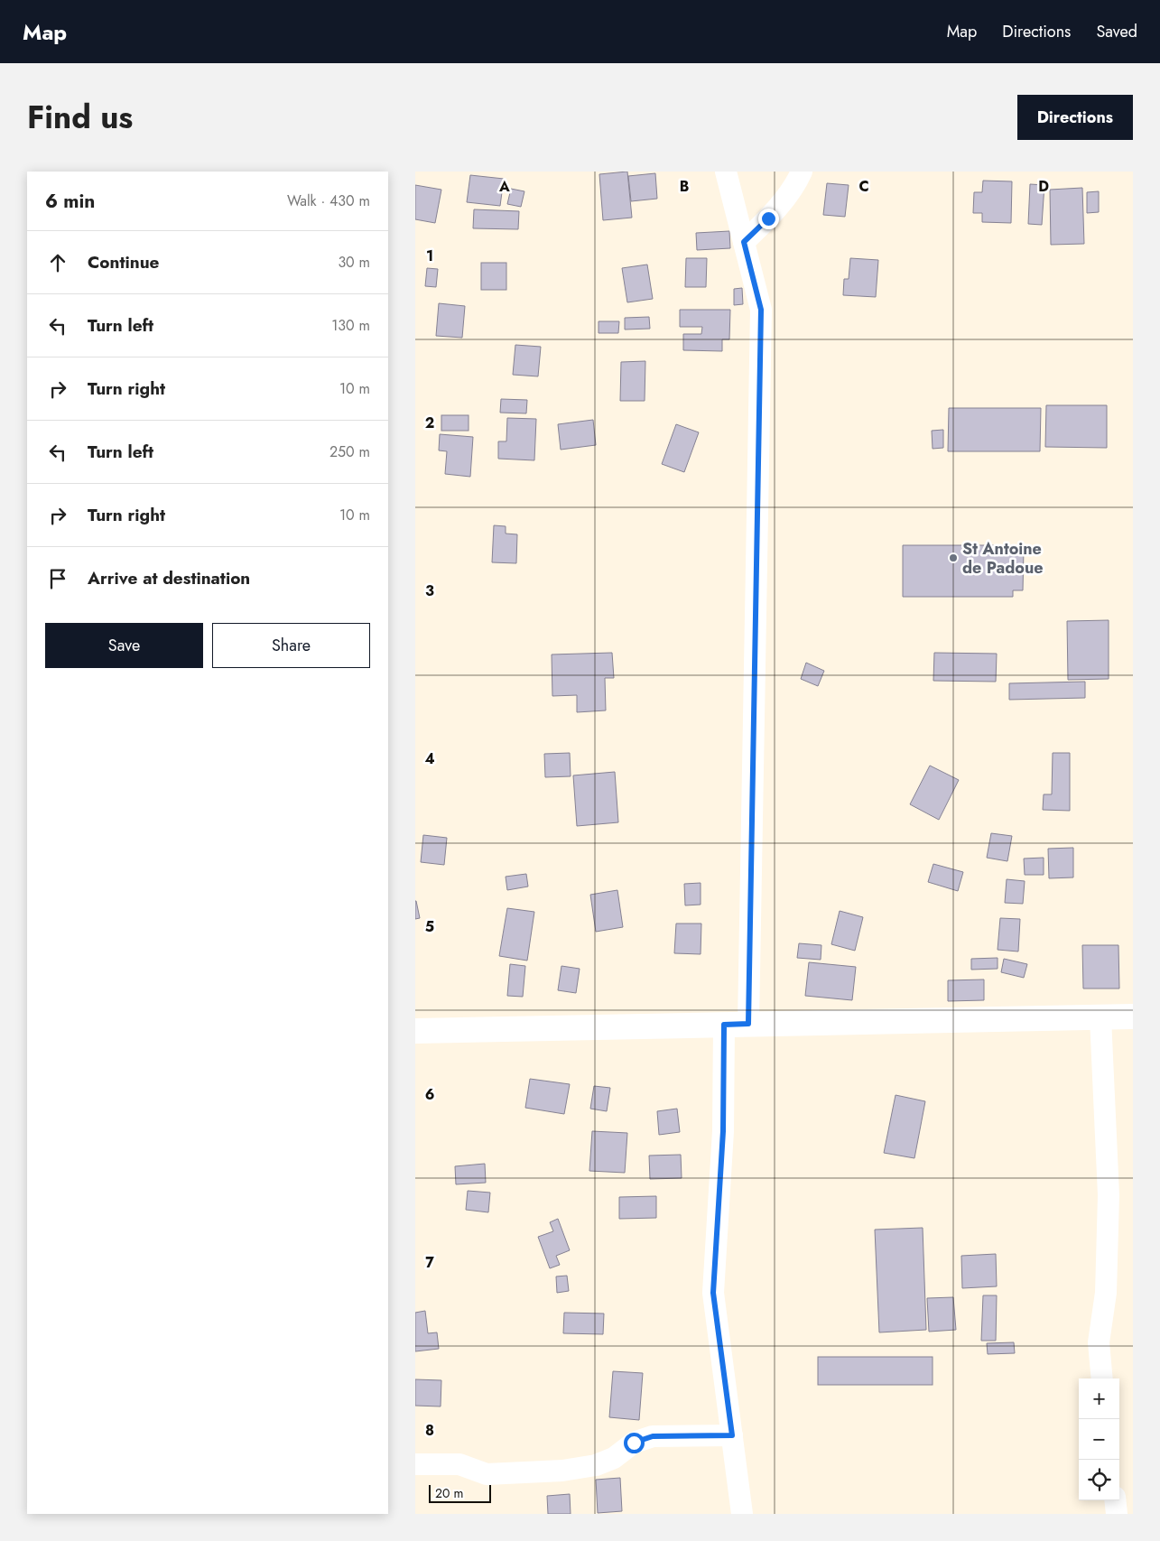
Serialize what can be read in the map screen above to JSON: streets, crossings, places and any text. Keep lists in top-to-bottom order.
{
  "places": ["St Antoine de Padoue"],
  "scale_bar": "20 m",
  "page": {
    "header": "Map",
    "nav": ["Map", "Directions", "Saved"],
    "title": "Find us",
    "buttons": [
      "Directions",
      ["Save", "Share"]
    ],
    "heading": ["6 min", "Walk · 430 m"],
    "list": [
      ["Continue", "30 m"],
      ["Turn left", "130 m"],
      ["Turn right", "10 m"],
      ["Turn left", "250 m"],
      ["Turn right", "10 m"],
      "Arrive at destination"
    ],
    "map_buttons": ["+", "−"],
    "scale": "20 m"
  },
  "grid": {
    "columns": [
      "A",
      "B",
      "C",
      "D"
    ],
    "rows": [
      "1",
      "2",
      "3",
      "4",
      "5",
      "6",
      "7",
      "8"
    ]
  }
}
